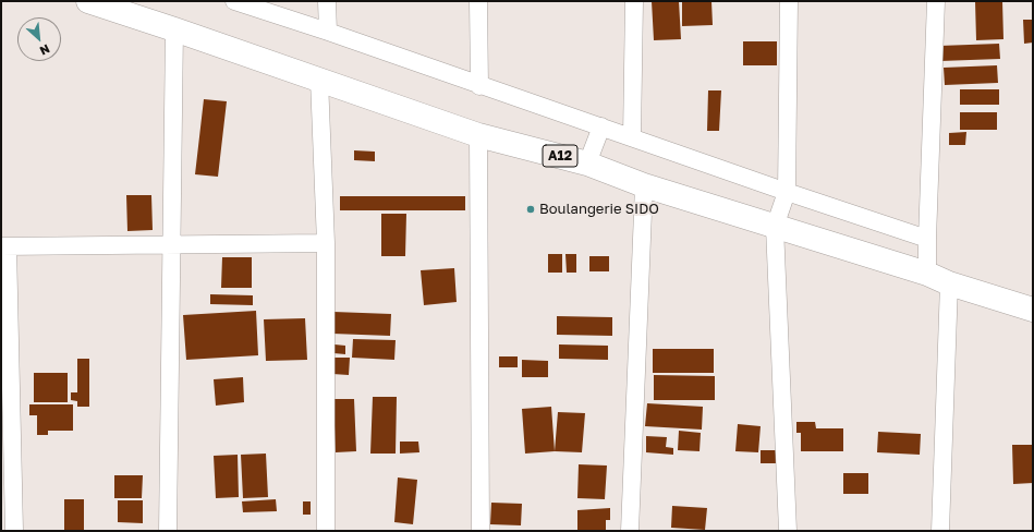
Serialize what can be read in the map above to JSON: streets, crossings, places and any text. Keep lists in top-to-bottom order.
{
  "streets": {
    "main road": ["A12"]
  },
  "places": ["Boulangerie SIDO"],
  "north": "bottom right"
}
